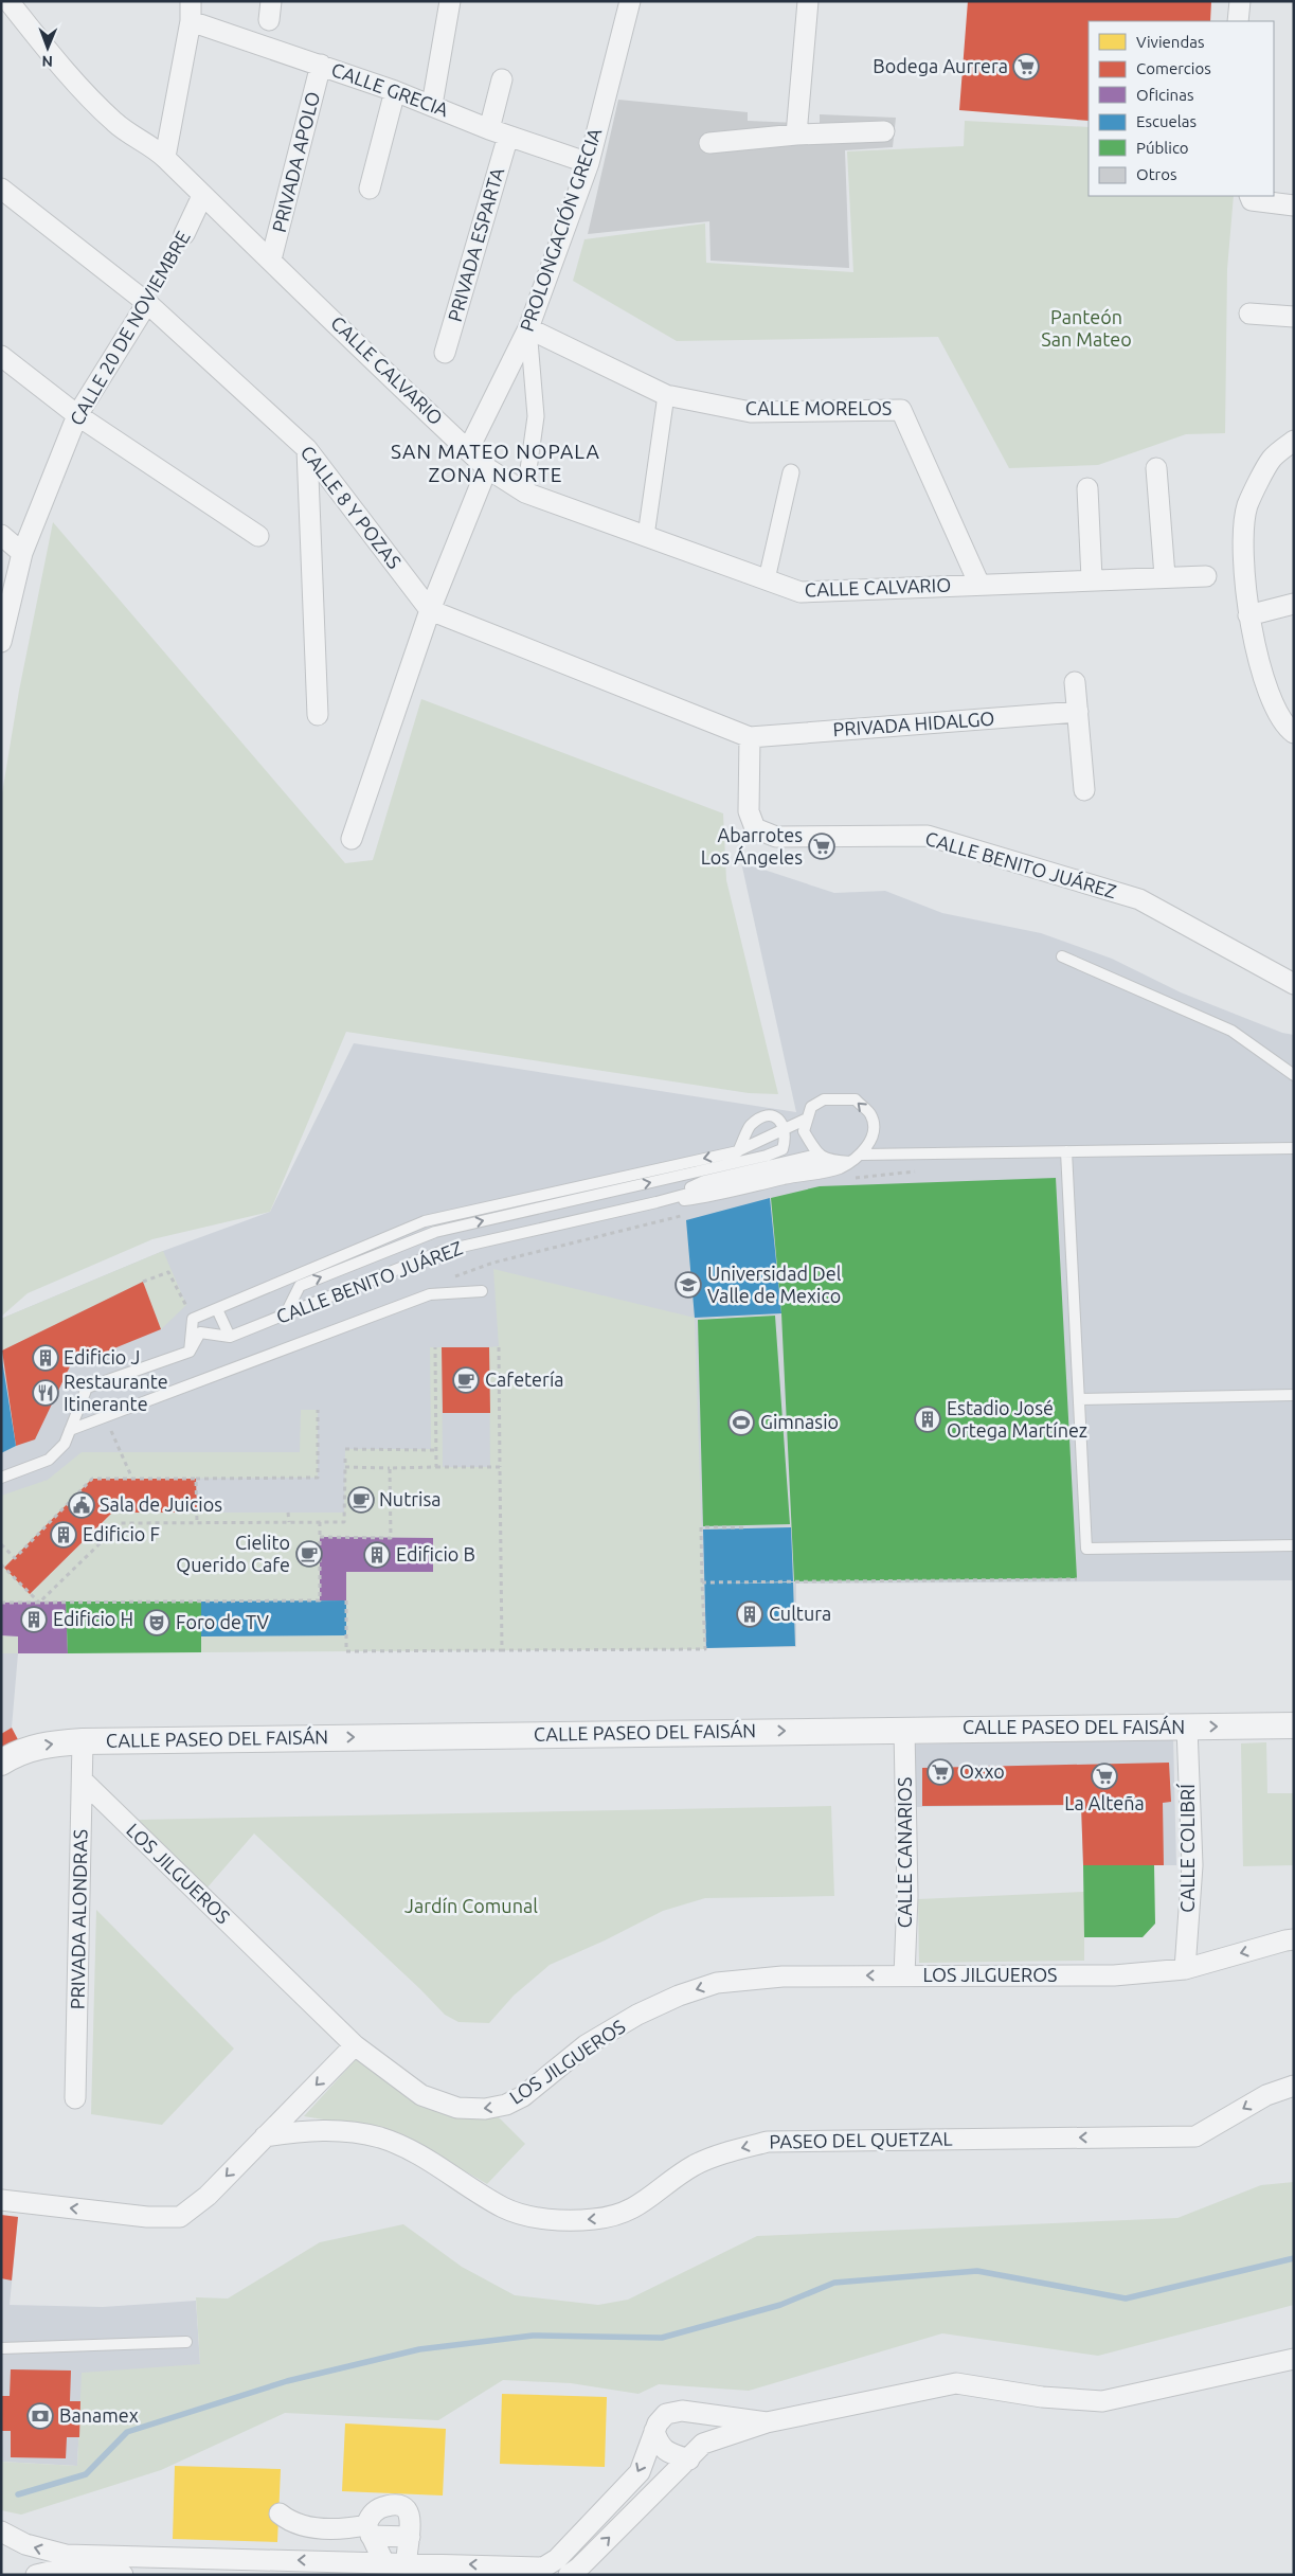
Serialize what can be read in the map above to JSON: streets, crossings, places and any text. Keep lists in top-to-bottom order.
{
  "streets": {
    "street": [
      "CALLE GRECIA",
      "PRIVADA APOLO",
      "PROLONGACIÓN GRECIA",
      "PRIVADA ESPARTA",
      "CALLE 20 DE NOVIEMBRE",
      "CALLE CALVARIO",
      "CALLE MORELOS",
      "CALLE 8 Y POZAS",
      "PRIVADA HIDALGO",
      "CALLE BENITO JUÁREZ",
      "CALLE PASEO DEL FAISÁN",
      "CALLE COLIBRÍ",
      "CALLE CANARIOS",
      "LOS JILGUEROS",
      "PRIVADA ALONDRAS",
      "PASEO DEL QUETZAL"
    ]
  },
  "crossings": [
    ["CALLE GRECIA", "PRIVADA APOLO"],
    ["CALLE GRECIA", "PROLONGACIÓN GRECIA"],
    ["CALLE GRECIA", "PRIVADA ESPARTA"],
    ["PRIVADA APOLO", "CALLE CALVARIO"],
    ["PROLONGACIÓN GRECIA", "CALLE CALVARIO"],
    ["PROLONGACIÓN GRECIA", "CALLE MORELOS"],
    ["CALLE 20 DE NOVIEMBRE", "CALLE CALVARIO"],
    ["CALLE 20 DE NOVIEMBRE", "CALLE 8 Y POZAS"],
    ["CALLE CALVARIO", "CALLE MORELOS"],
    ["PRIVADA HIDALGO", "CALLE BENITO JUÁREZ"],
    ["CALLE PASEO DEL FAISÁN", "CALLE COLIBRÍ"],
    ["CALLE PASEO DEL FAISÁN", "CALLE CANARIOS"],
    ["CALLE PASEO DEL FAISÁN", "PRIVADA ALONDRAS"],
    ["CALLE COLIBRÍ", "LOS JILGUEROS"],
    ["CALLE CANARIOS", "LOS JILGUEROS"],
    ["LOS JILGUEROS", "PRIVADA ALONDRAS"]
  ],
  "one_way": ["CALLE PASEO DEL FAISÁN", "LOS JILGUEROS", "PASEO DEL QUETZAL"],
  "districts": ["SAN MATEO NOPALA ZONA NORTE"],
  "parks": ["Panteón San Mateo", "Jardín Comunal"],
  "places": {
    "supermarket": [
      "Bodega Aurrera",
      "Abarrotes Los Ángeles",
      "Oxxo",
      "La Alteña"
    ],
    "school or university": ["Universidad Del Valle de Mexico"],
    "building": [
      "Edificio J",
      "Estadio José Ortega Martínez",
      "Edificio F",
      "Edificio B",
      "Cultura",
      "Edificio H"
    ],
    "cafe": ["Cafetería", "Nutrisa", "Cielito Querido Cafe"],
    "restaurant": ["Restaurante Itinerante"],
    "sports": ["Gimnasio"],
    "public building": ["Sala de Juicios"],
    "theatre": ["Foro de TV"],
    "bank": ["Banamex"]
  },
  "legend": [
    "Viviendas",
    "Comercios",
    "Oficinas",
    "Escuelas",
    "Público",
    "Otros"
  ],
  "north": "bottom"
}
